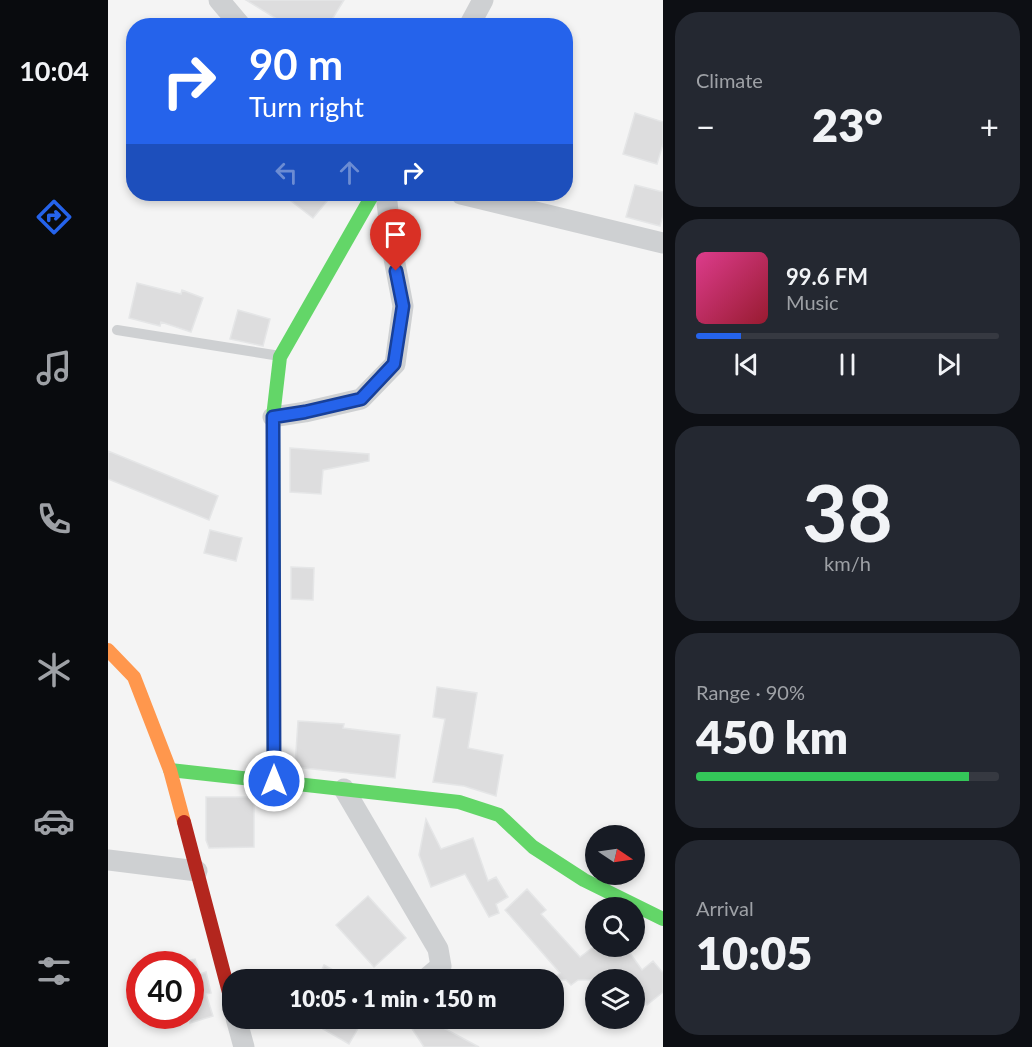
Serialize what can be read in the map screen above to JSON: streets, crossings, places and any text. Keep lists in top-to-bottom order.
{
  "north": "right",
  "page": {
    "tabs": "10:04",
    "tile": [
      "Climate",
      ["38", "km/h"],
      ["Range · 90%", "450 km"],
      ["Arrival", "10:05"]
    ],
    "turn": ["90 m", "Turn right"],
    "heat": ["−", "23°", "+"],
    "song": ["99.6 FM", "Music"],
    "limit": "40",
    "trip": "10:05 · 1 min · 150 m"
  }
}
